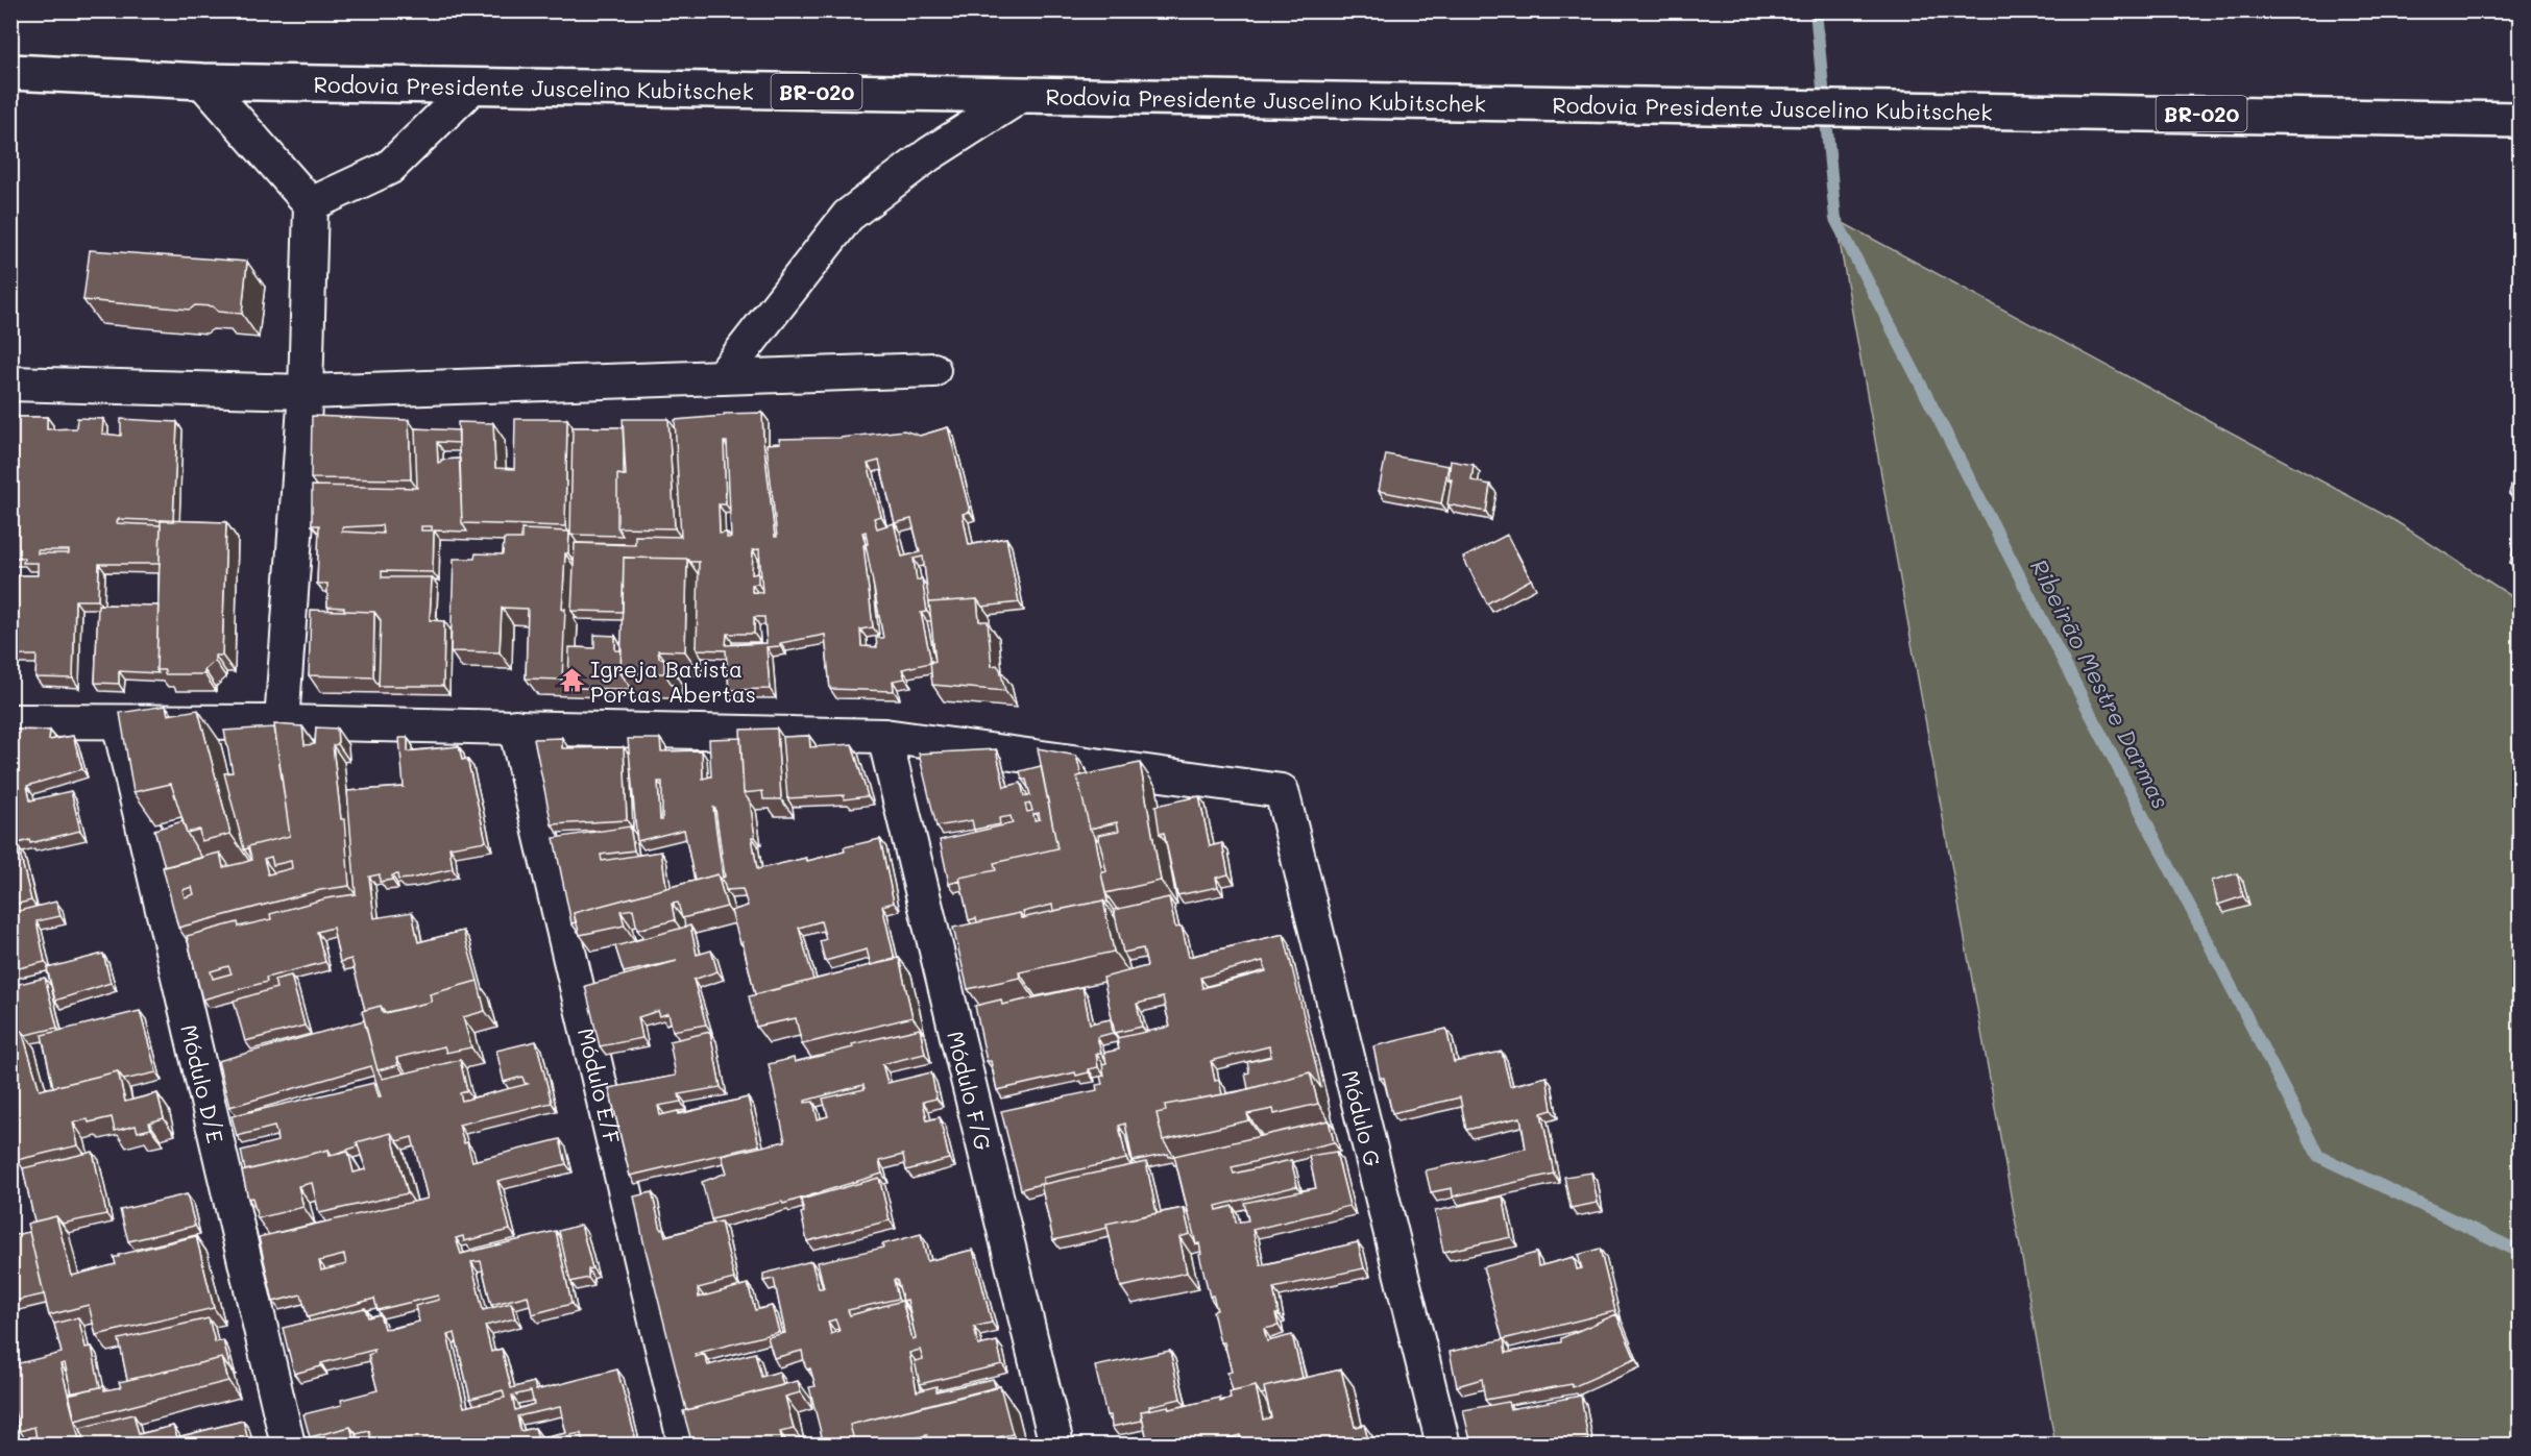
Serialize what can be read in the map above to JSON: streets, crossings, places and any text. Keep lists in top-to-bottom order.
{
  "streets": {
    "highway": ["Rodovia Presidente Juscelino Kubitschek", "BR-020"],
    "street": [
      "Módulo D/E",
      "Módulo E/F",
      "Módulo F/G",
      "Módulo G"
    ]
  },
  "crossings": [
    ["Módulo F/G", "Módulo G"]
  ],
  "water": ["Ribeirão Mestre Darmas"],
  "places": {
    "temple": ["Igreja Batista Portas Abertas"]
  }
}
